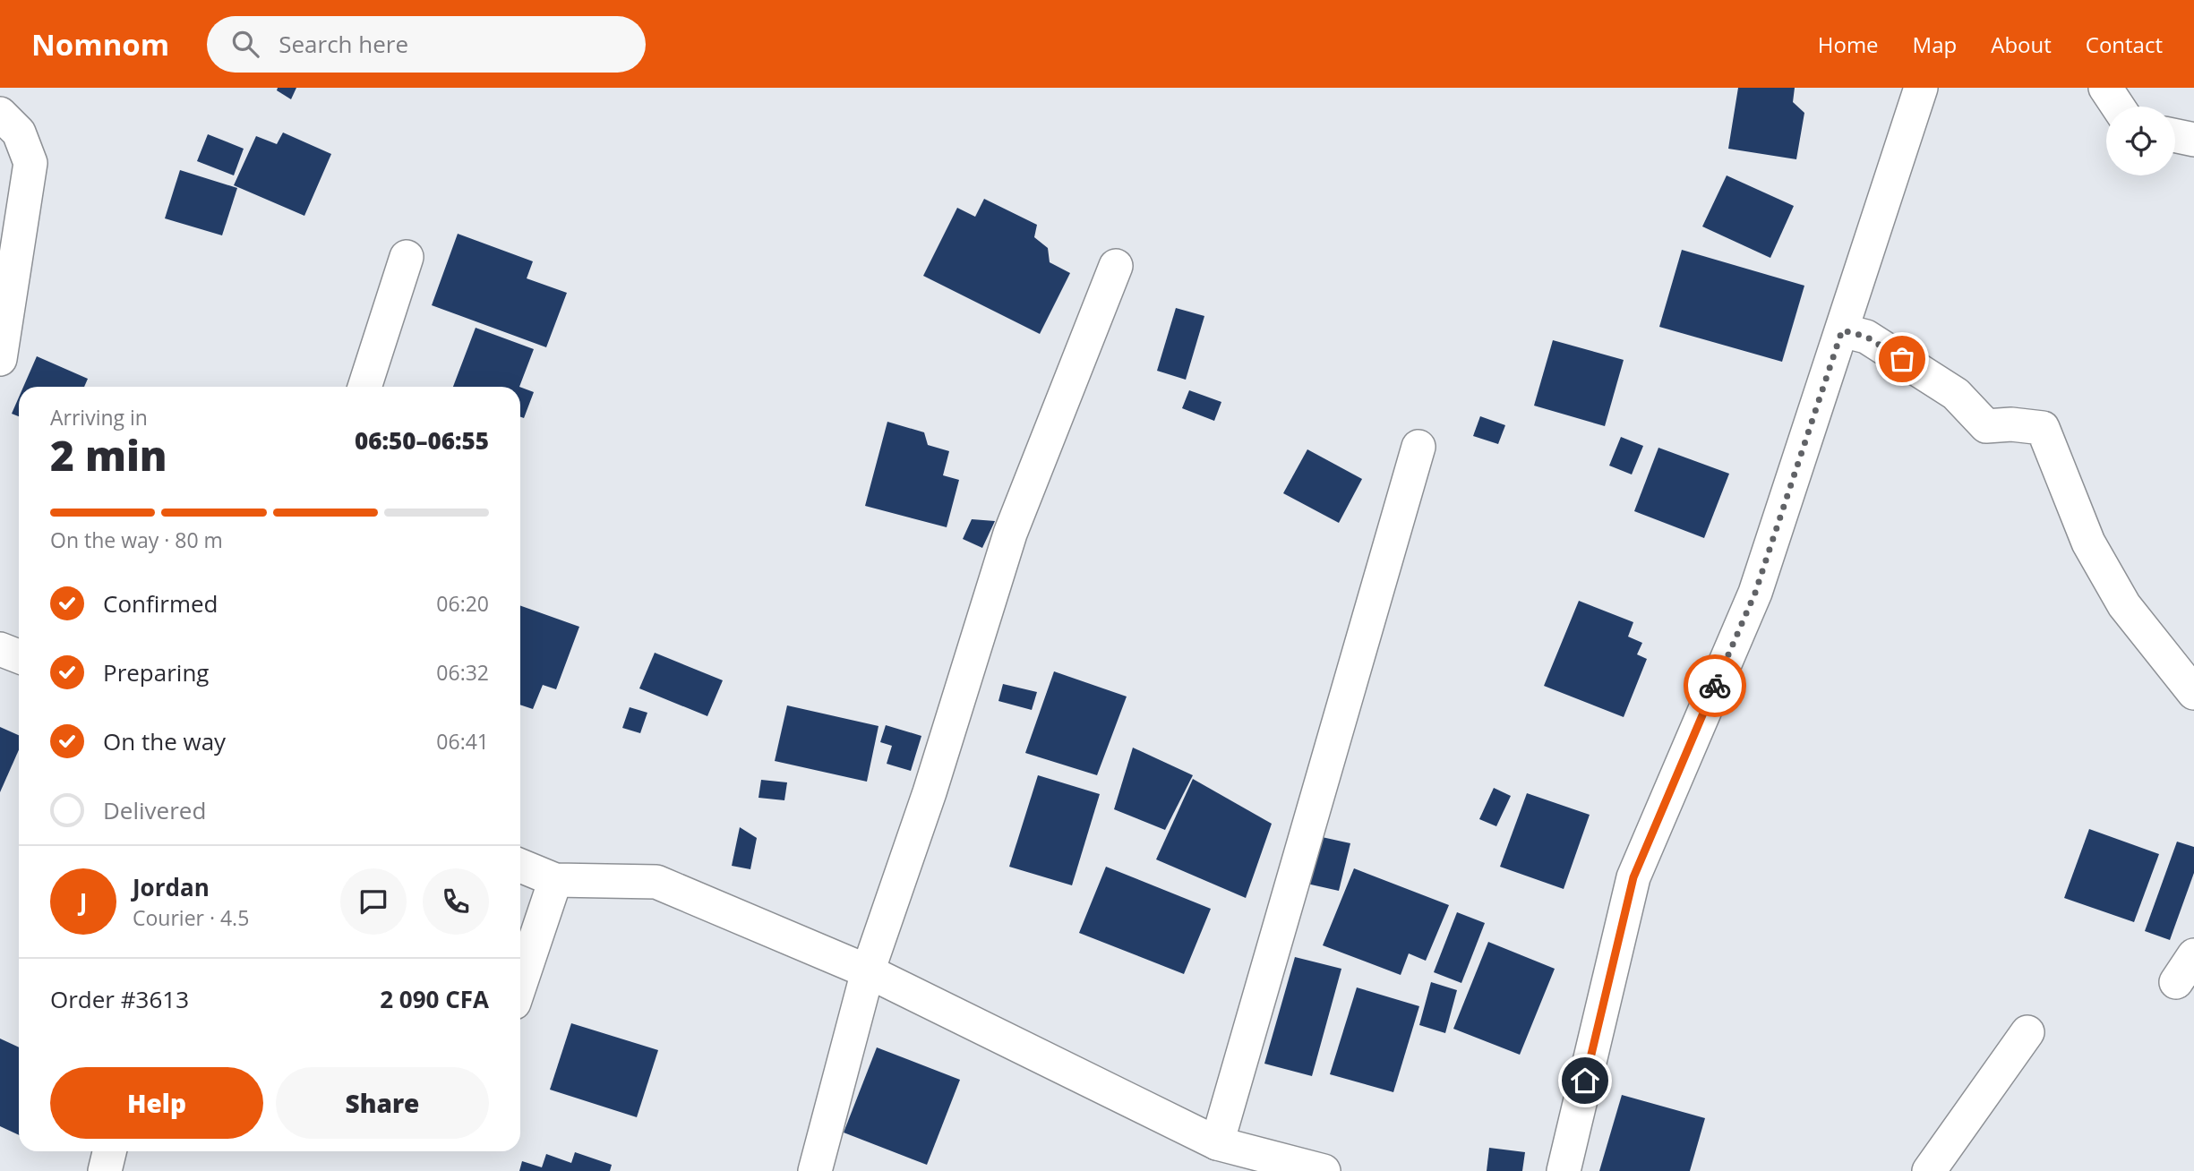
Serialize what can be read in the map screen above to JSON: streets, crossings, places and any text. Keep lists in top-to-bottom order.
{
  "page": {
    "header": "Nomnom",
    "search": "Search here",
    "nav": [
      "Home",
      "Map",
      "About",
      "Contact"
    ],
    "heading": ["2 min", "Arriving in", "06:50–06:55"],
    "panel": [
      "Jordan",
      "Courier · 4.5",
      "Order #3613",
      "2 090 CFA"
    ],
    "bar": "On the way · 80 m",
    "list": [
      ["Confirmed", "06:20"],
      ["Preparing", "06:32"],
      ["On the way", "06:41"],
      "Delivered"
    ],
    "round": "J",
    "buttons": ["Help", "Share"]
  }
}
